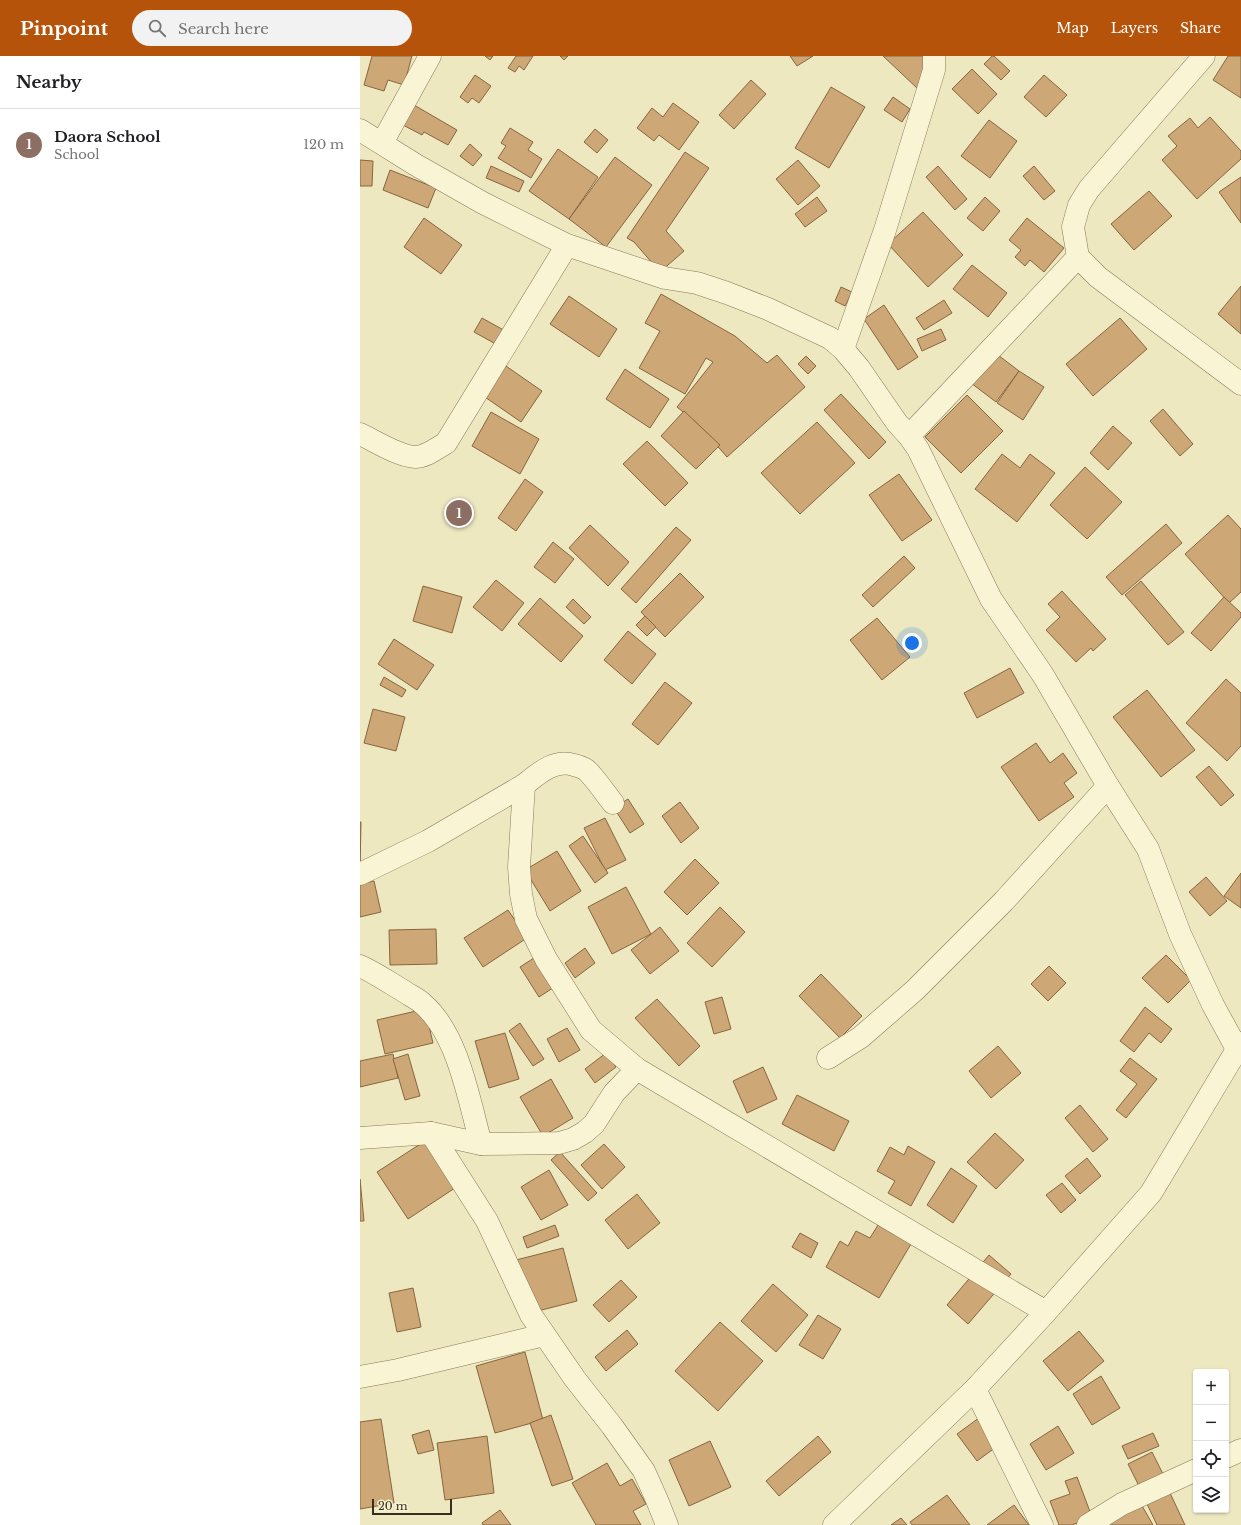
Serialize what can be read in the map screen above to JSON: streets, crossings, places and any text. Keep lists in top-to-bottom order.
{
  "scale_bar": "20 m",
  "page": {
    "header": "Pinpoint",
    "search": "Search here",
    "nav": ["Map", "Layers", "Share"],
    "heading": "Nearby",
    "list": [
      {
        "mark": "1",
        "name": "Daora School",
        "note": "School",
        "value": "120 m"
      }
    ],
    "pins": "1",
    "map_buttons": ["+", "−"],
    "scale": "20 m"
  }
}
